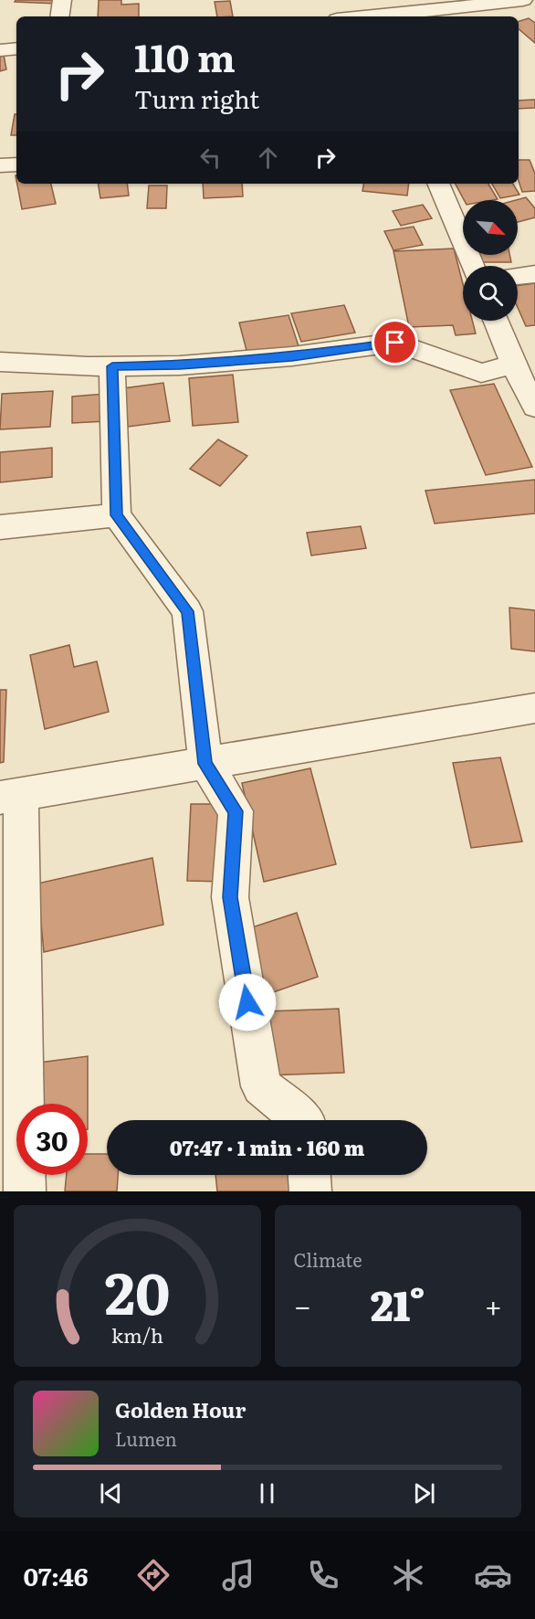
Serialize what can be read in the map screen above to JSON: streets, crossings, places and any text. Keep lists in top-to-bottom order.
{
  "north": "bottom right",
  "page": {
    "turn": ["110 m", "Turn right"],
    "limit": "30",
    "trip": "07:47 · 1 min · 160 m",
    "tile": "Climate",
    "heat": ["−", "21°", "+"],
    "song": ["Golden Hour", "Lumen"],
    "tabs": "07:46",
    "gauge": ["20", "km/h"]
  }
}
